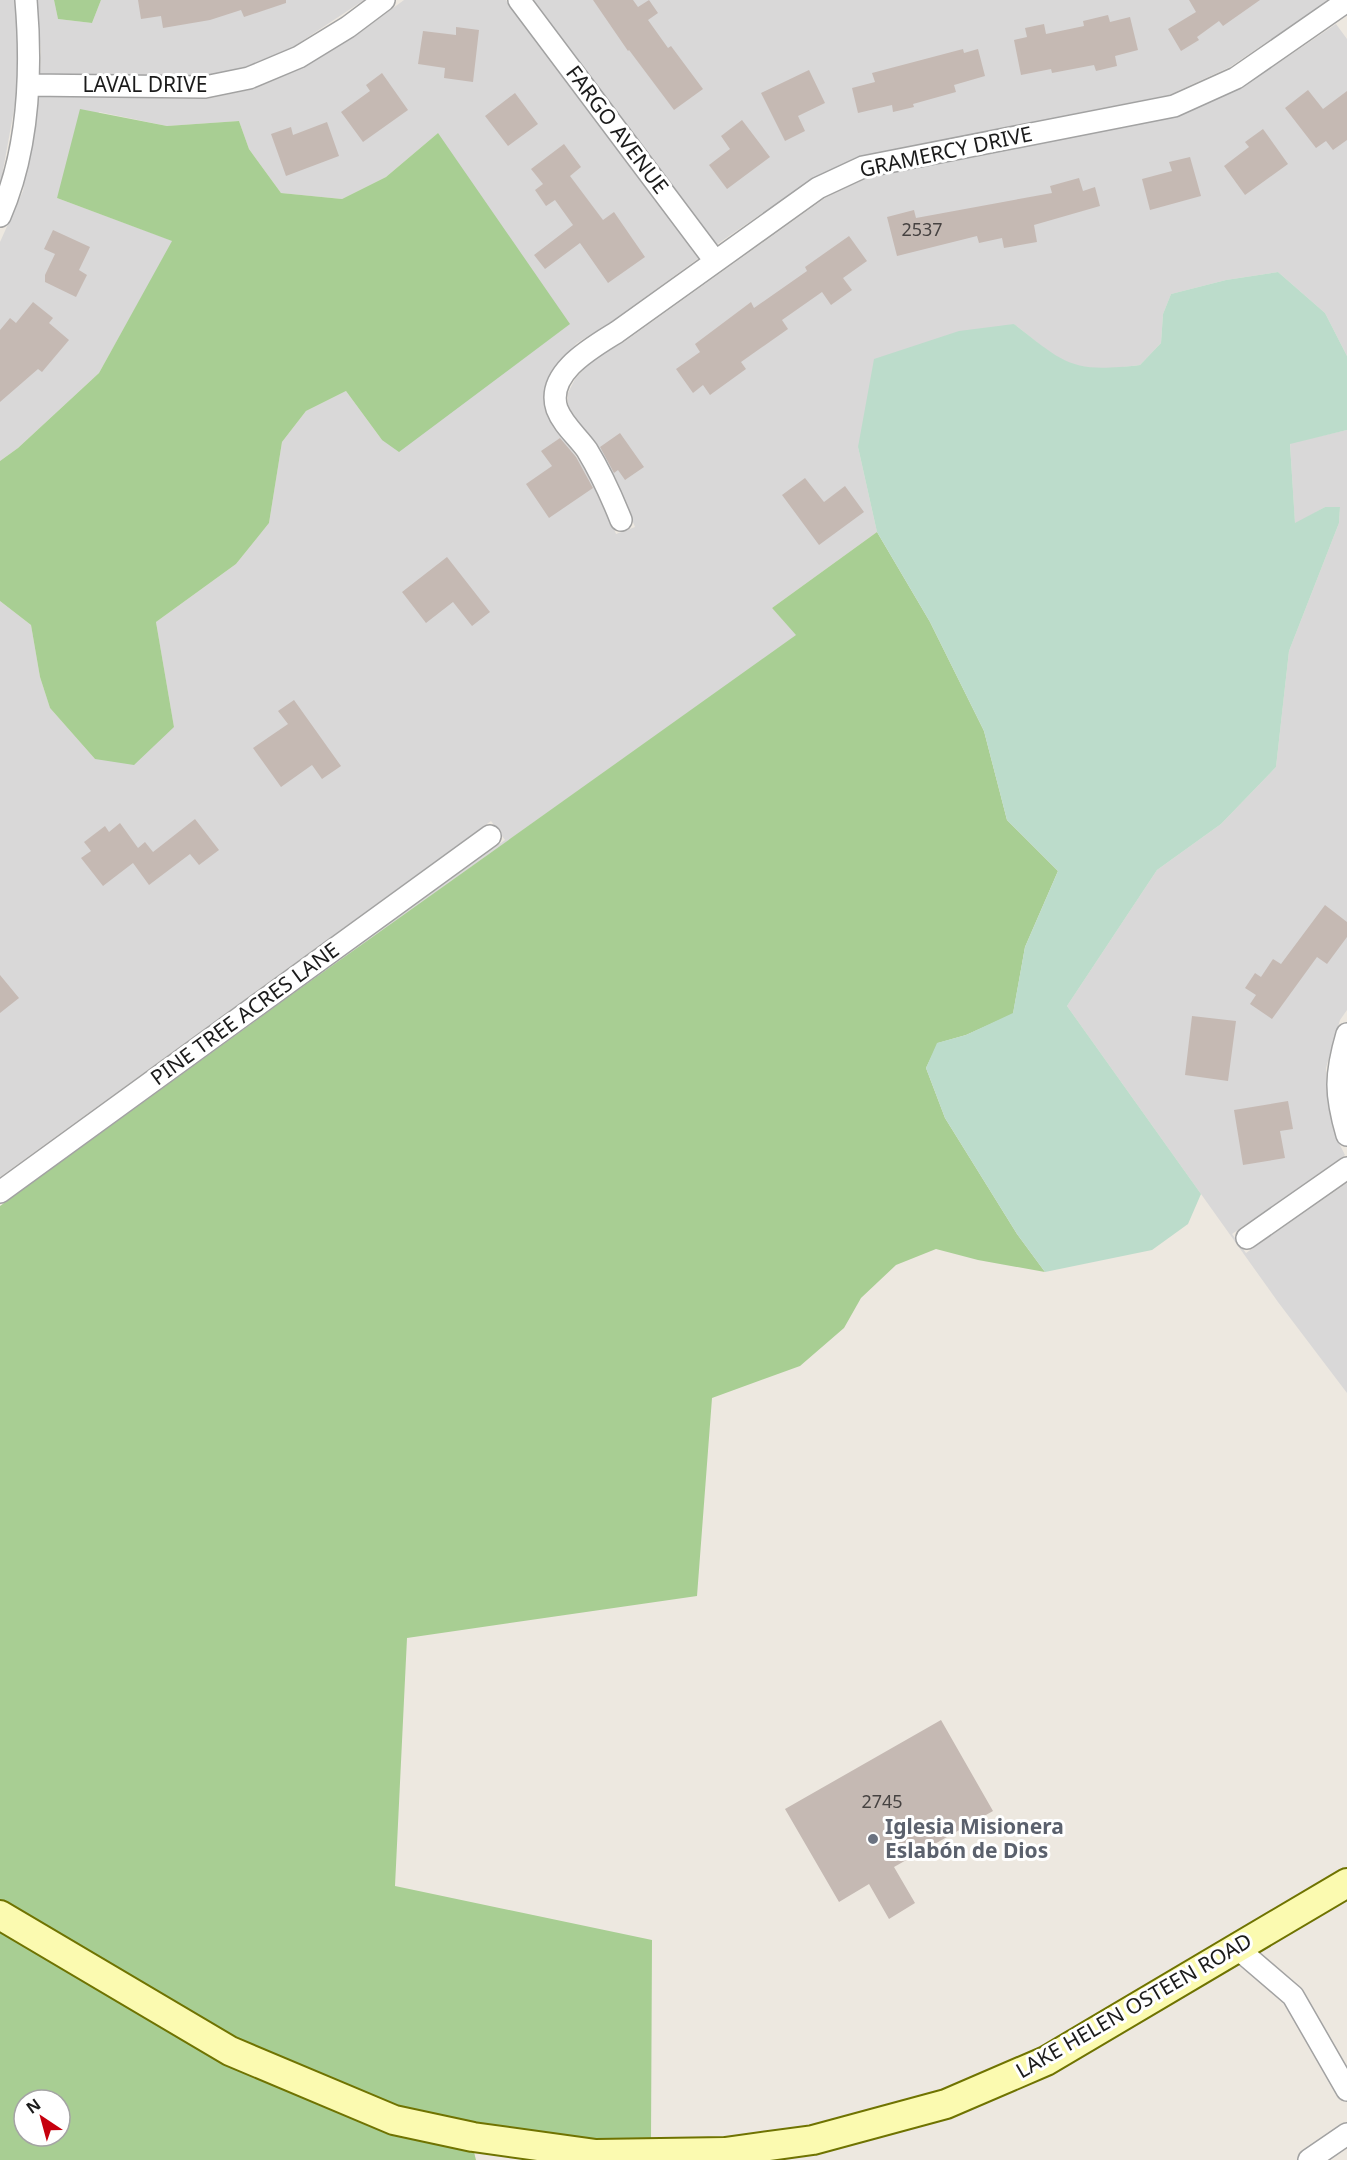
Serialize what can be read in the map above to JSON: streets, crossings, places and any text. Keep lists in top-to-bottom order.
{
  "streets": {
    "street": [
      "LAVAL DRIVE",
      "FARGO AVENUE",
      "GRAMERCY DRIVE",
      "PINE TREE ACRES LANE",
      "LAKE HELEN OSTEEN ROAD"
    ]
  },
  "crossings": [
    ["FARGO AVENUE", "GRAMERCY DRIVE"]
  ],
  "places": ["Iglesia Misionera Eslabón de Dios"],
  "house_numbers": ["2537", "2745"],
  "north": "top left"
}
